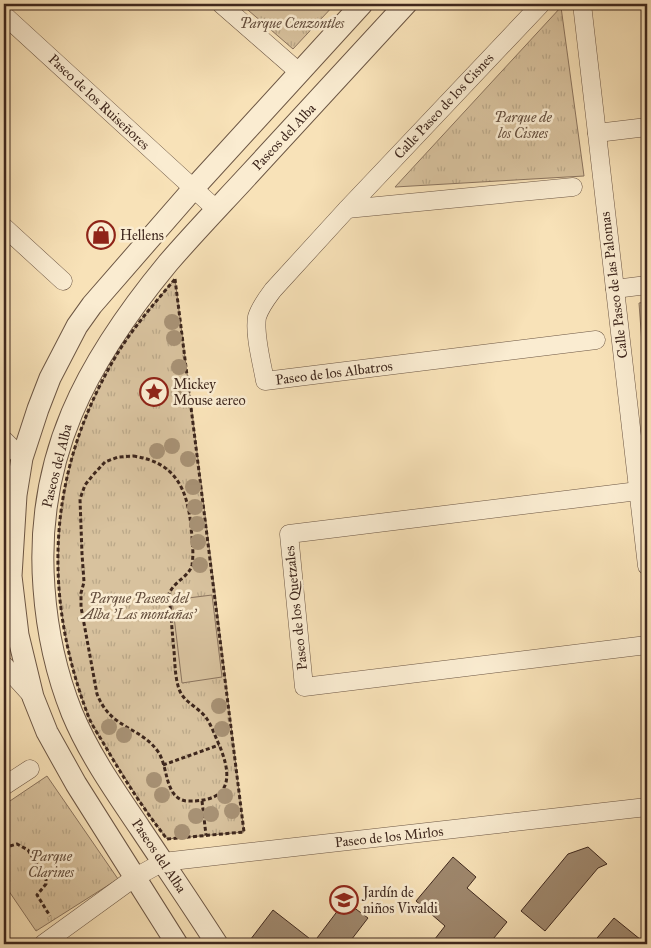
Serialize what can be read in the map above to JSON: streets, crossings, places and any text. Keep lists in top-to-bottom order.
{
  "streets": {
    "street": [
      "Paseo de los Ruiseñores",
      "Calle Paseo de los Cisnes",
      "Paseos del Alba",
      "Calle Paseo de las Palomas",
      "Paseo de los Albatros",
      "Paseo de los Quetzales",
      "Paseo de los Mirlos"
    ]
  },
  "crossings": [
    ["Paseo de los Ruiseñores", "Paseos del Alba"],
    ["Calle Paseo de los Cisnes", "Paseo de los Albatros"],
    ["Paseos del Alba", "Paseo de los Mirlos"],
    ["Calle Paseo de las Palomas", "Paseo de los Quetzales"]
  ],
  "parks": [
    "Parque Cenzontles",
    "Parque de los Cisnes",
    "Parque Paseos del Alba 'Las montañas'",
    "Parque Clarines"
  ],
  "places": {
    "shop": ["Hellens"],
    "place": ["Mickey Mouse aereo"],
    "school or university": ["Jardín de niños Vivaldi"]
  }
}
